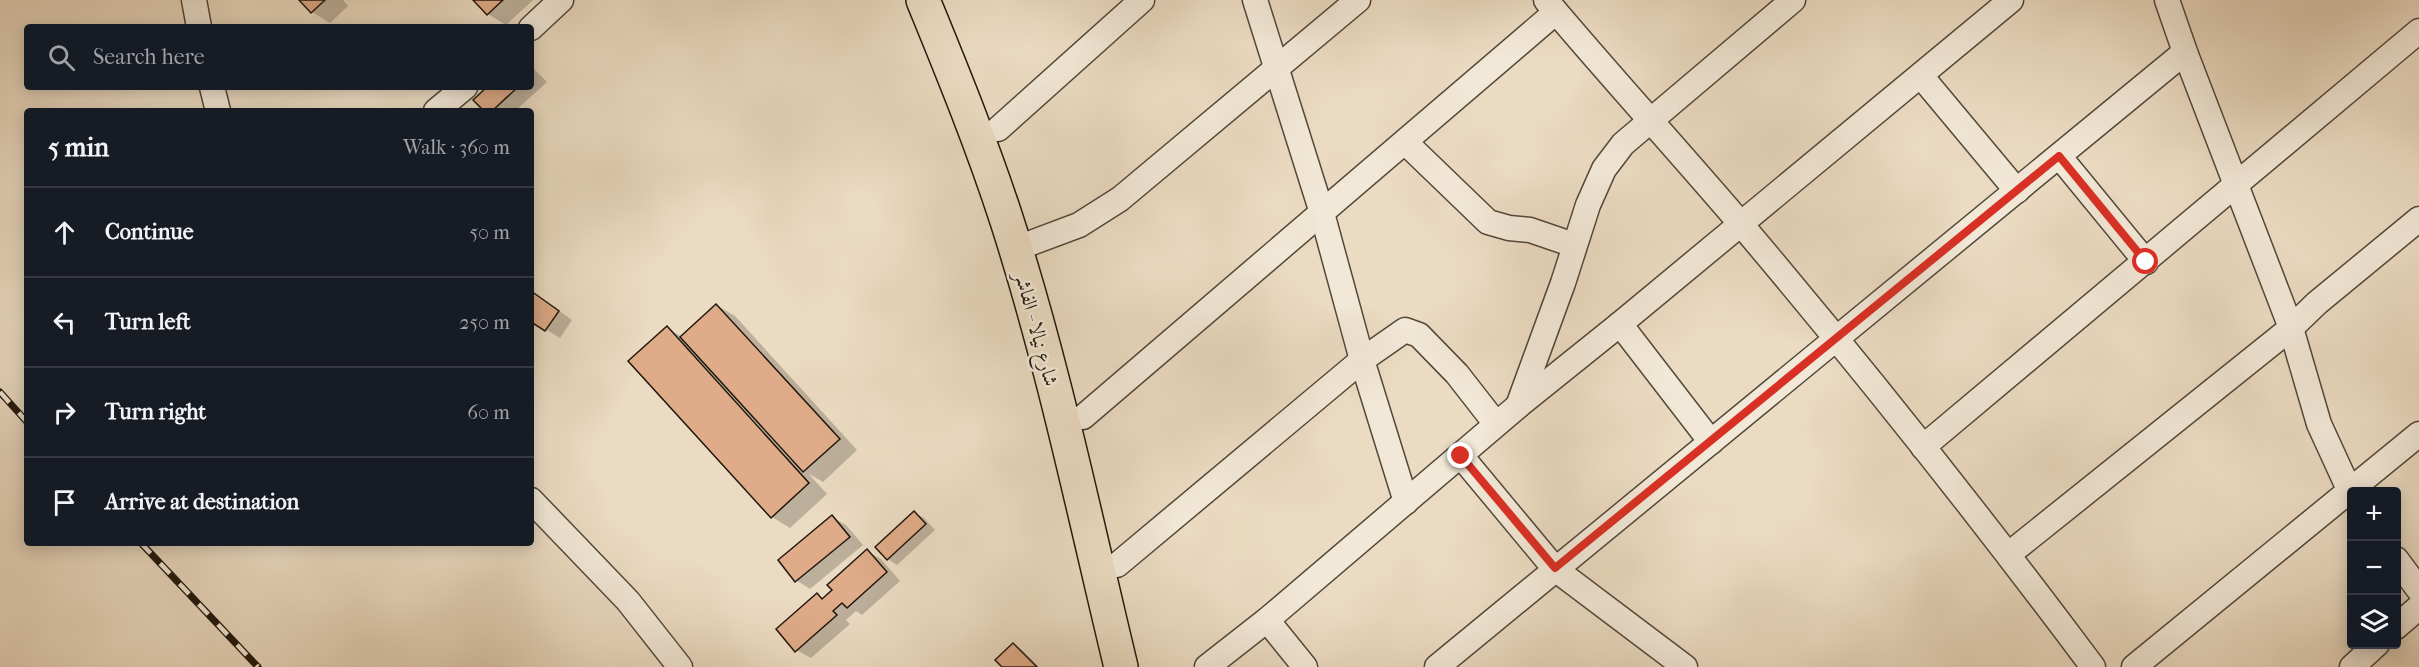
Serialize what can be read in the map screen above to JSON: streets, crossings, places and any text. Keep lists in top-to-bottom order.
{
  "streets": {
    "highway": ["شارع نيالا - الفاشر"]
  },
  "page": {
    "search": "Search here",
    "heading": ["5 min", "Walk · 360 m"],
    "list": [
      ["Continue", "50 m"],
      ["Turn left", "250 m"],
      ["Turn right", "60 m"],
      "Arrive at destination"
    ],
    "map_buttons": ["+", "−"]
  }
}
